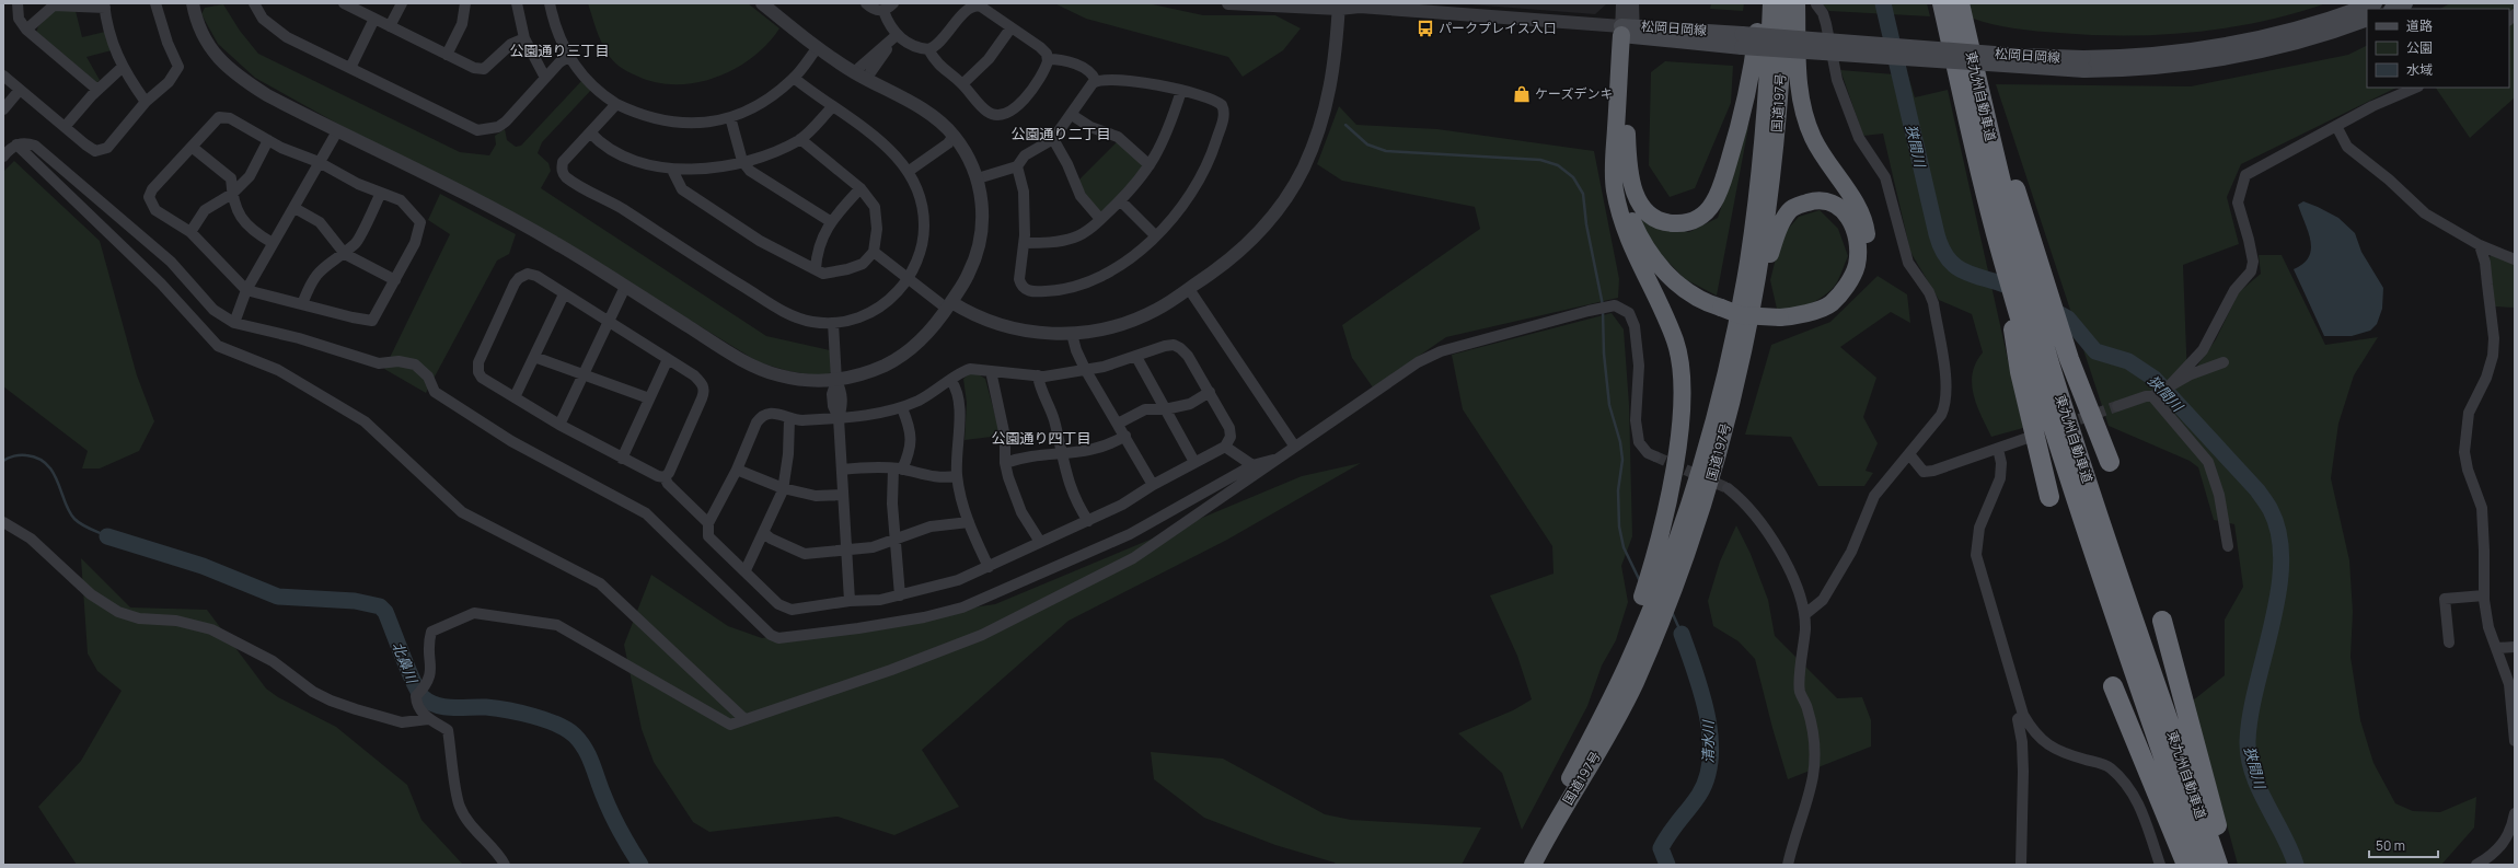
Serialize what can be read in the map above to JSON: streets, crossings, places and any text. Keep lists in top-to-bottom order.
{
  "streets": {
    "highway": ["東九州自動車道", "国道197号"],
    "main road": ["松岡日岡線"]
  },
  "districts": ["公園通り三丁目", "公園通り二丁目", "公園通り四丁目"],
  "water": ["狭間川", "北鼻川", "清水川"],
  "places": {
    "bus stop": ["パークプレイス入口"],
    "shop": ["ケーズデンキ"]
  },
  "legend": ["道路", "公園", "水域"],
  "scale_bar": "50 m"
}
